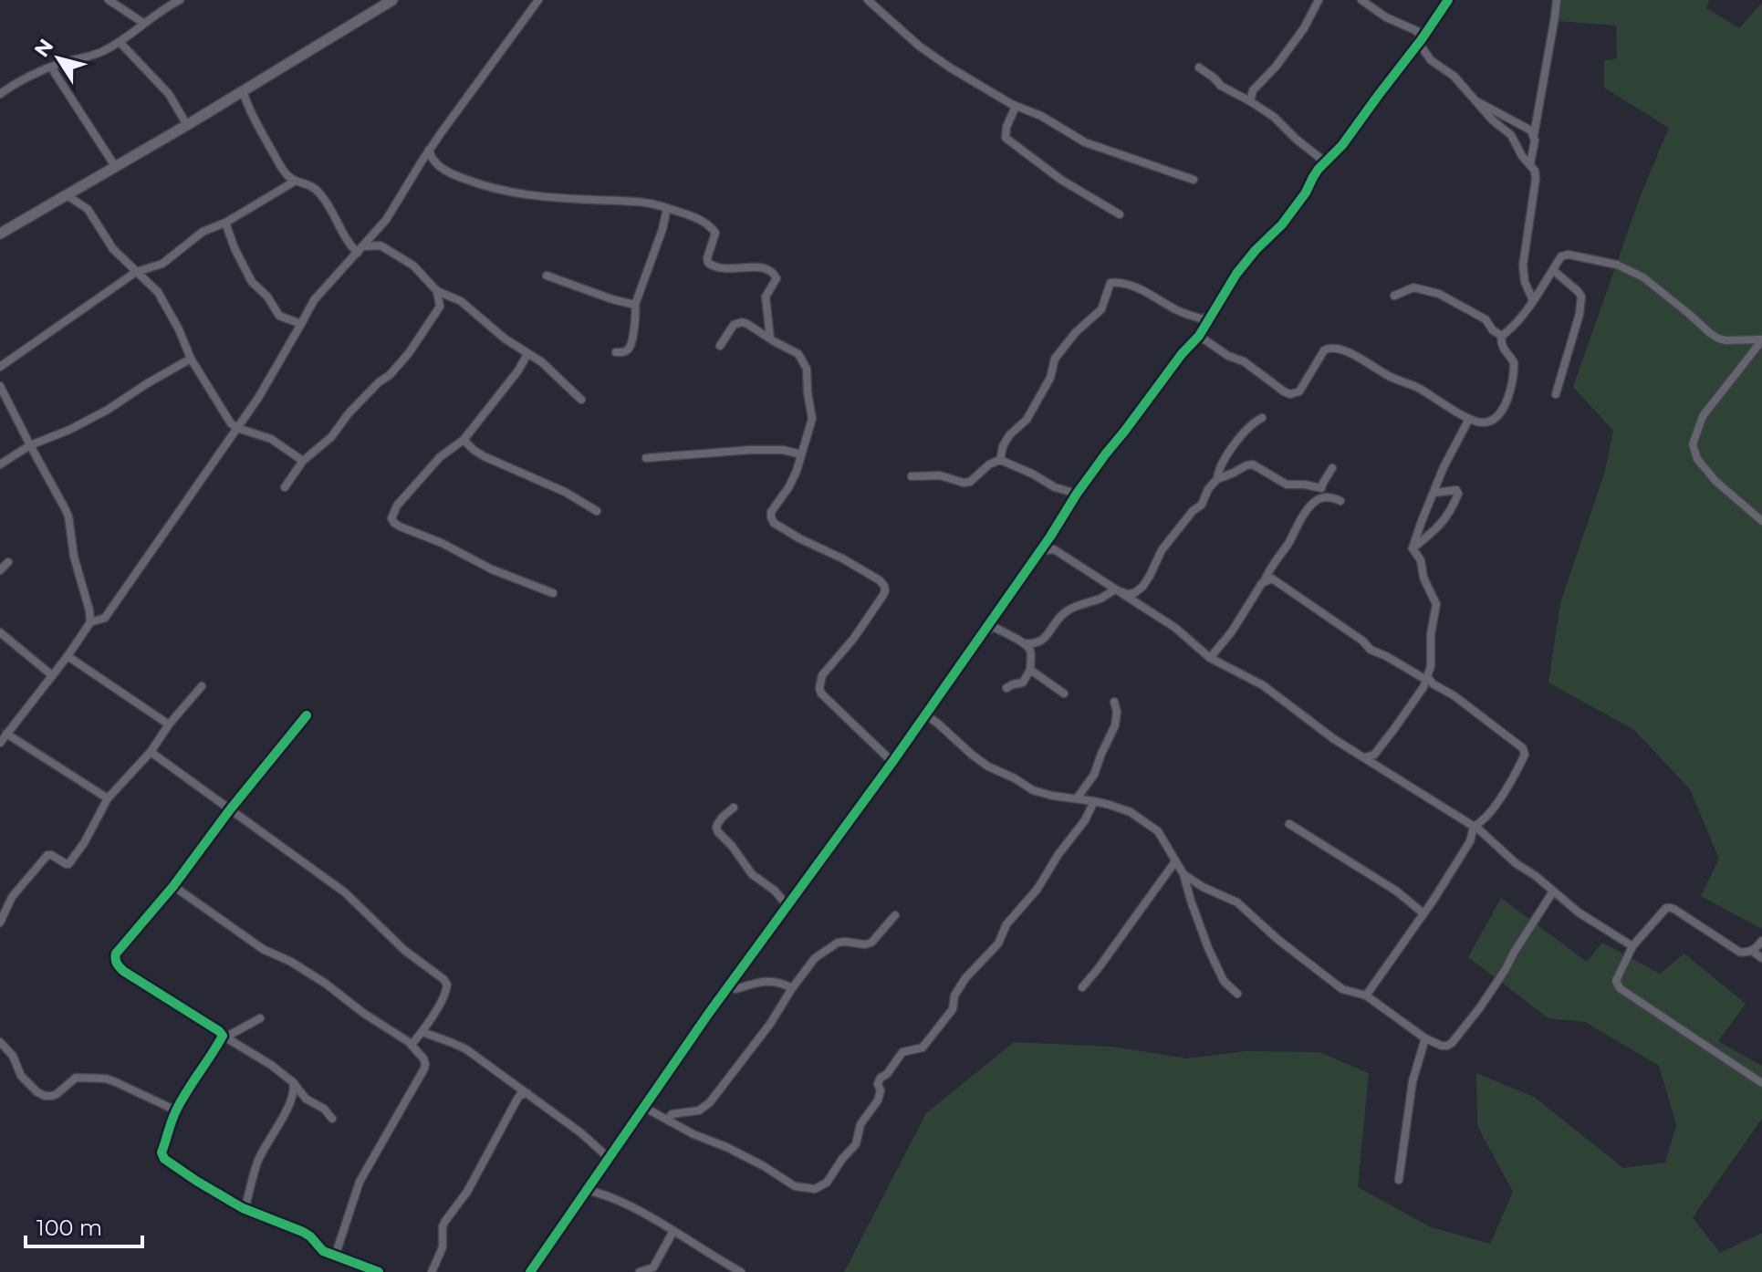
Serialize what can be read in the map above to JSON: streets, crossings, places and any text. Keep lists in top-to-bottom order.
{
  "scale_bar": "100 m",
  "north": "top left"
}
